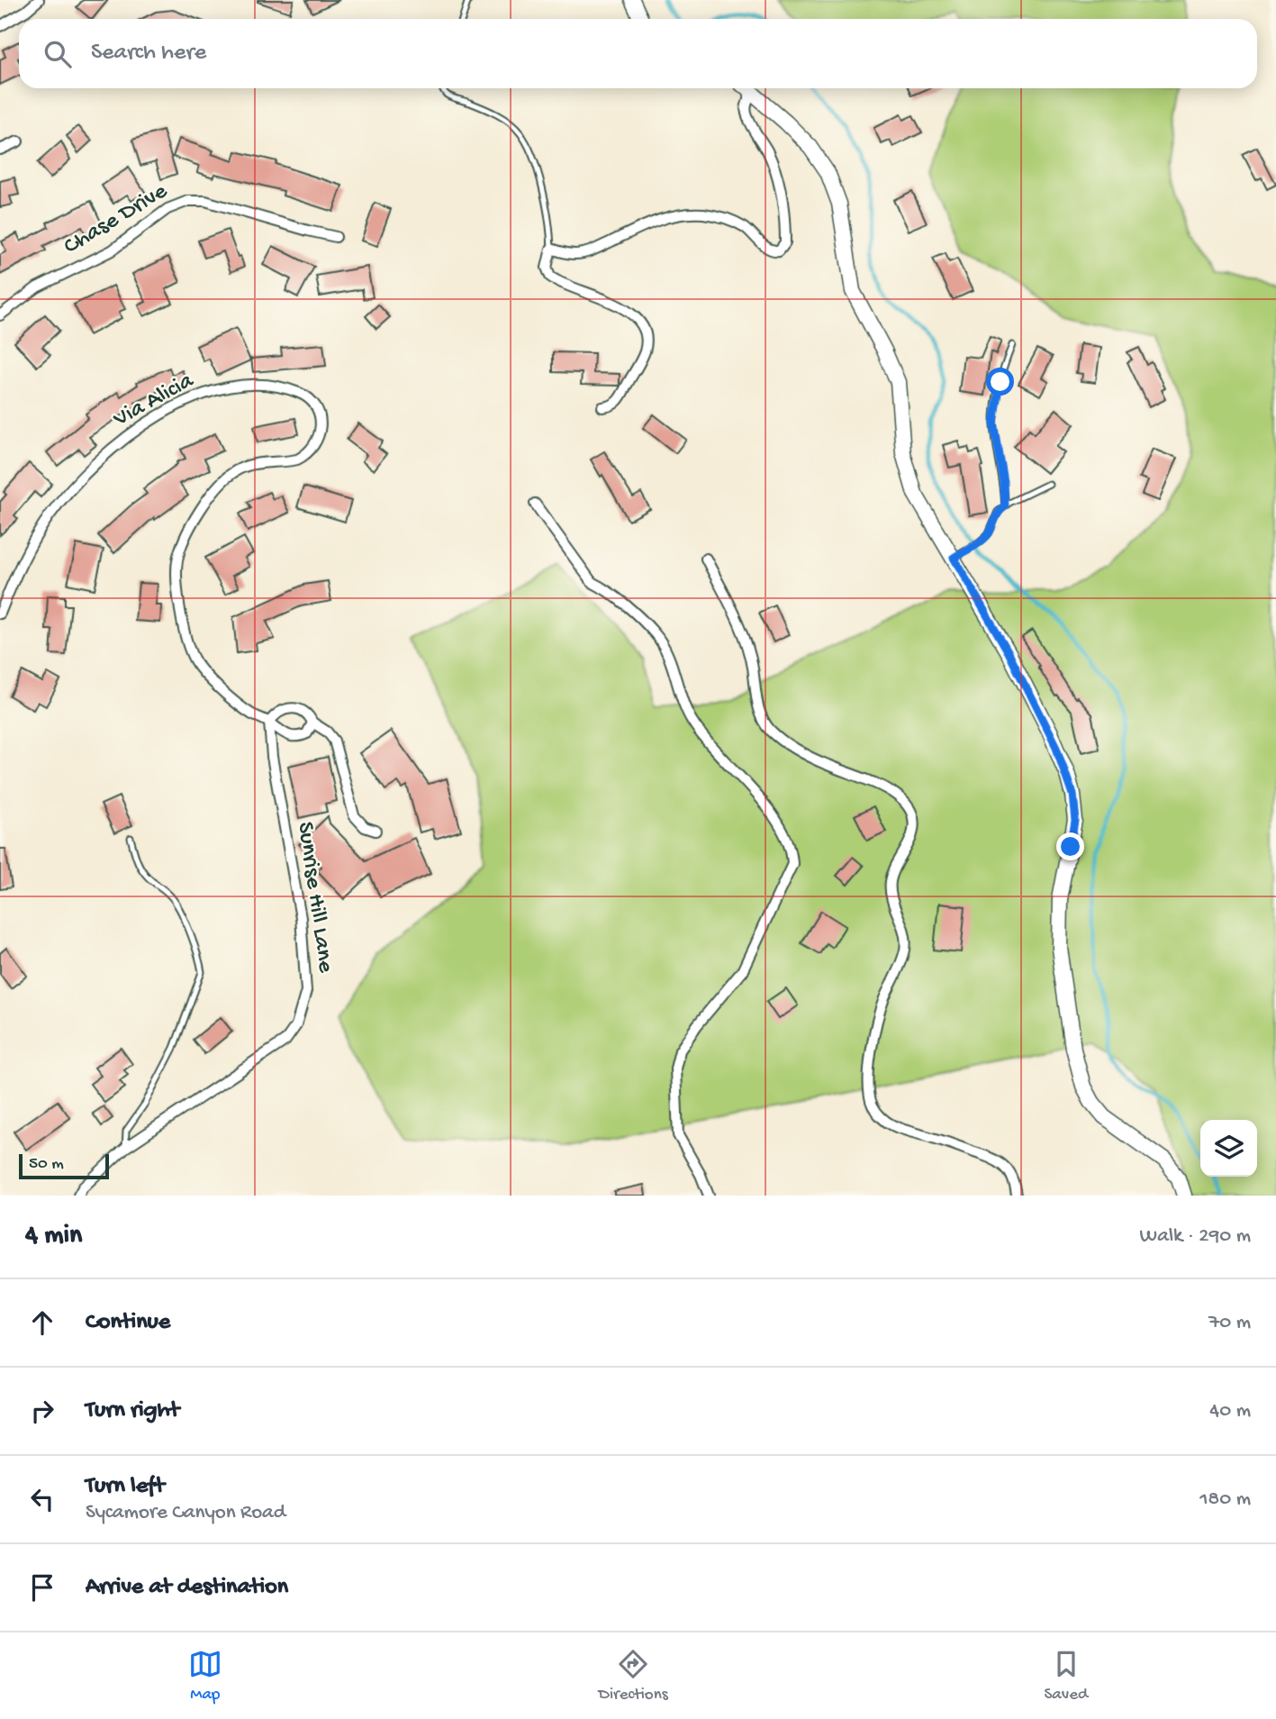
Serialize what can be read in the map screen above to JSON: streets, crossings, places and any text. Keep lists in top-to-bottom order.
{
  "streets": {
    "street": ["Chase Drive", "Via Alicia", "Sunrise Hill Lane"]
  },
  "crossings": [
    ["Via Alicia", "Sunrise Hill Lane"]
  ],
  "scale_bar": "50 m",
  "page": {
    "search": "Search here",
    "scale": "50 m",
    "heading": ["4 min", "Walk · 290 m"],
    "list": [
      ["Continue", "70 m"],
      ["Turn right", "40 m"],
      ["Turn left", "Sycamore Canyon Road", "180 m"],
      "Arrive at destination"
    ],
    "nav": ["Map", "Directions", "Saved"]
  }
}
